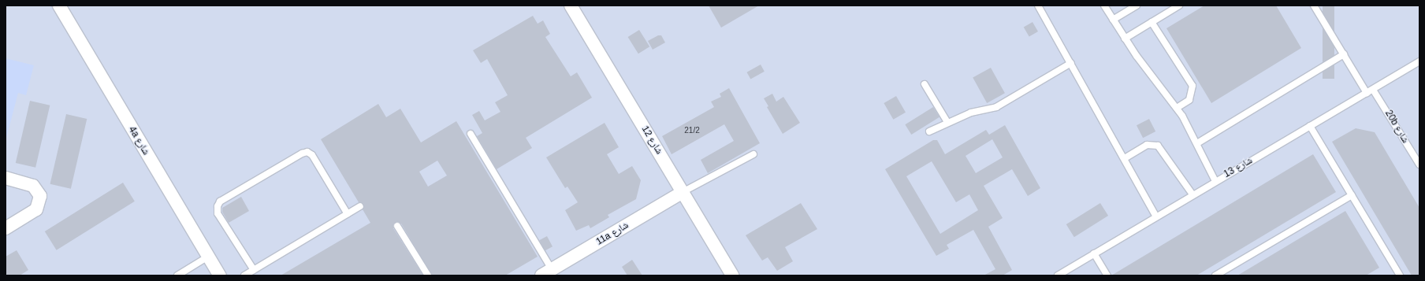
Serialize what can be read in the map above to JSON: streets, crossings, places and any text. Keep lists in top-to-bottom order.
{
  "streets": {
    "street": ["شارع 12", "4a شارع", "11a شارع"],
    "lane": ["20b شارع", "شارع 13"]
  },
  "crossings": [
    ["20b شارع", "شارع 13"],
    ["شارع 12", "11a شارع"]
  ],
  "house_numbers": ["21/2"]
}
